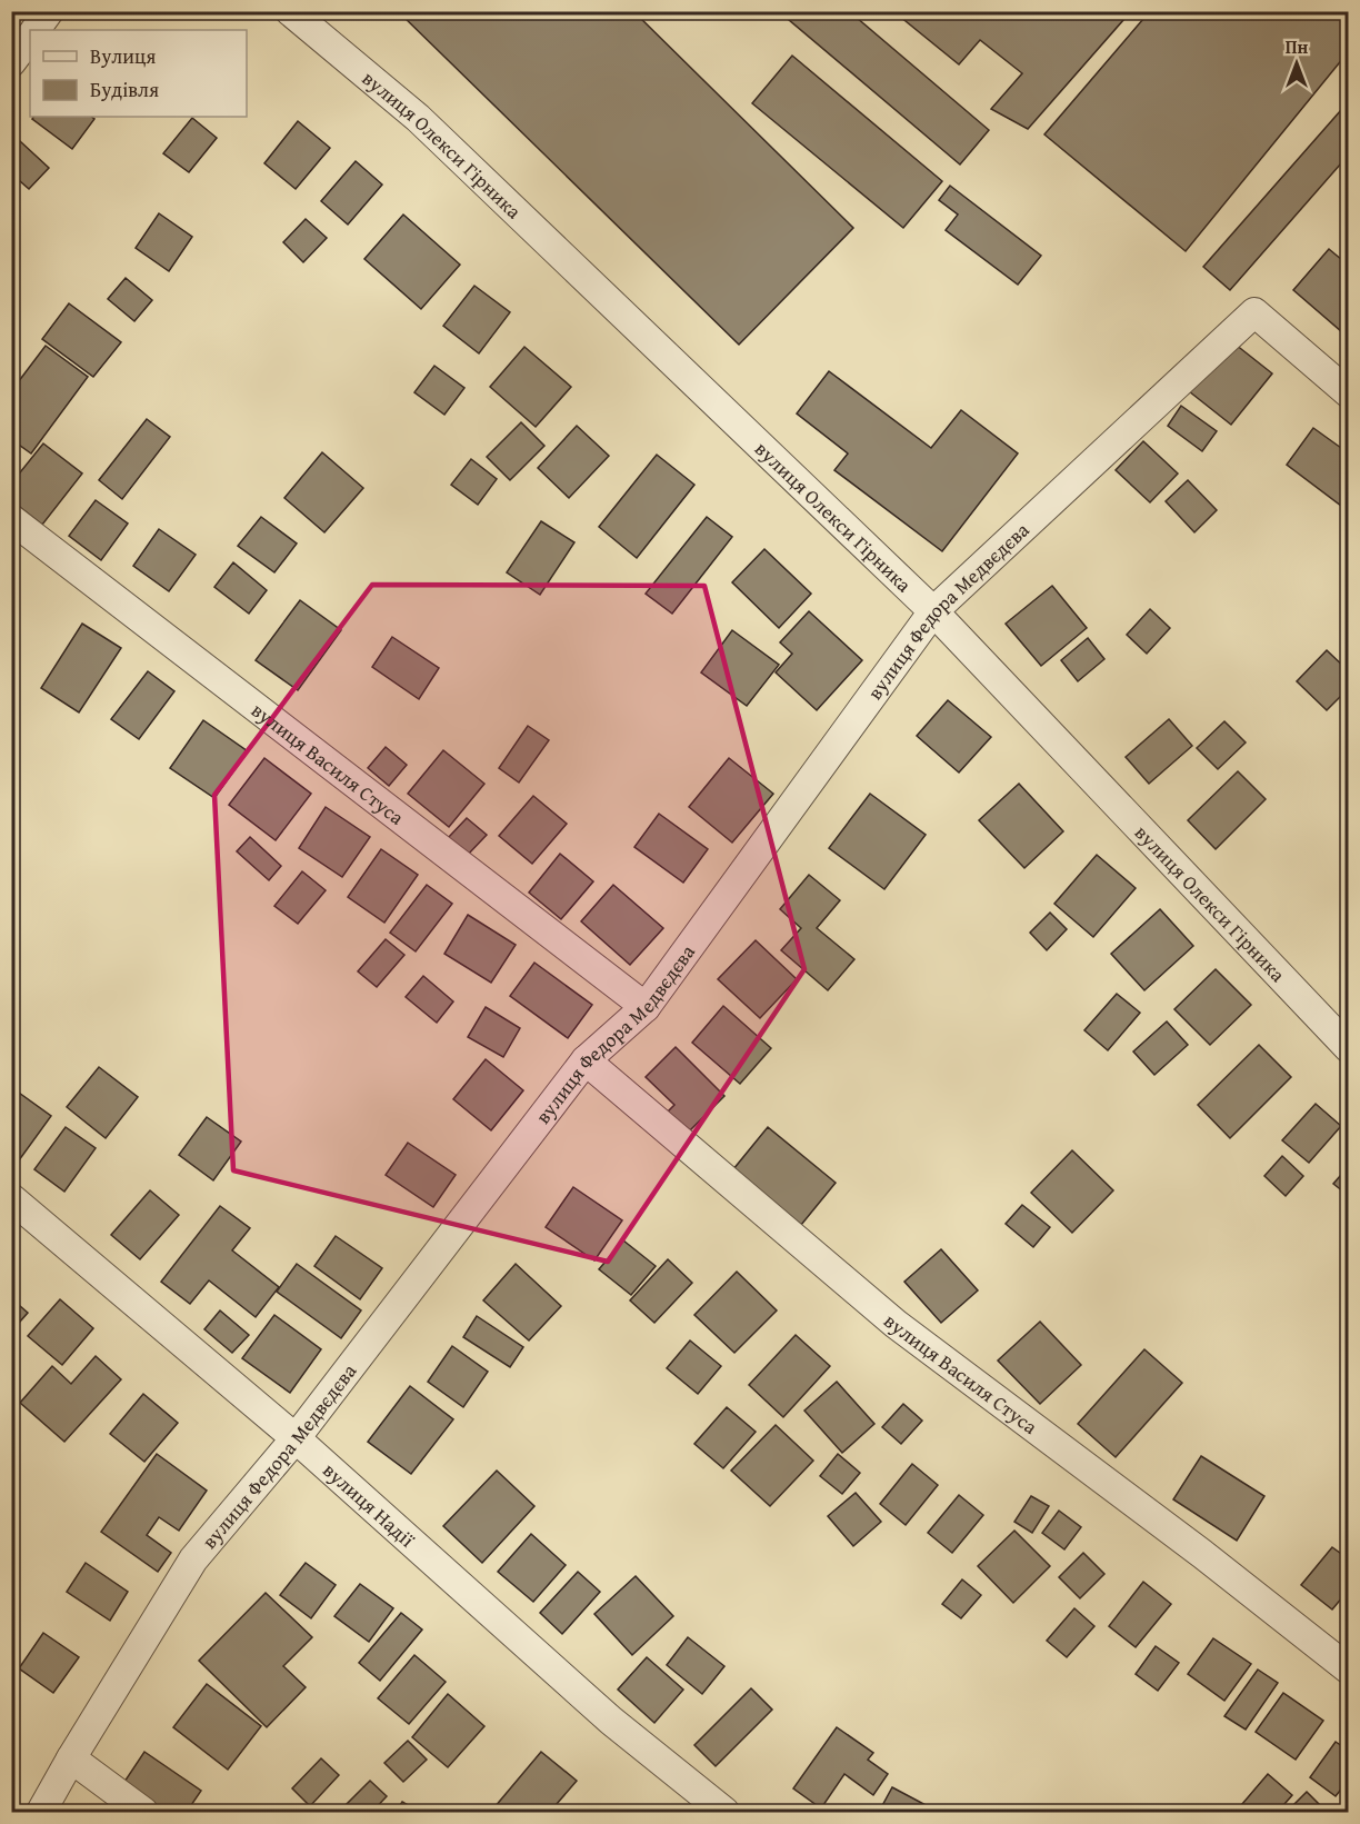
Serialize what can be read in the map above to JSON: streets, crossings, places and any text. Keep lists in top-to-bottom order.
{
  "streets": {
    "street": [
      "вулиця Олекси Гірника",
      "вулиця Федора Медвєдєва",
      "вулиця Василя Стуса",
      "вулиця Надії"
    ]
  },
  "crossings": [
    ["вулиця Олекси Гірника", "вулиця Федора Медвєдєва"],
    ["вулиця Федора Медвєдєва", "вулиця Василя Стуса"],
    ["вулиця Федора Медвєдєва", "вулиця Надії"]
  ],
  "legend": ["Вулиця", "Будівля"],
  "north": "top"
}
